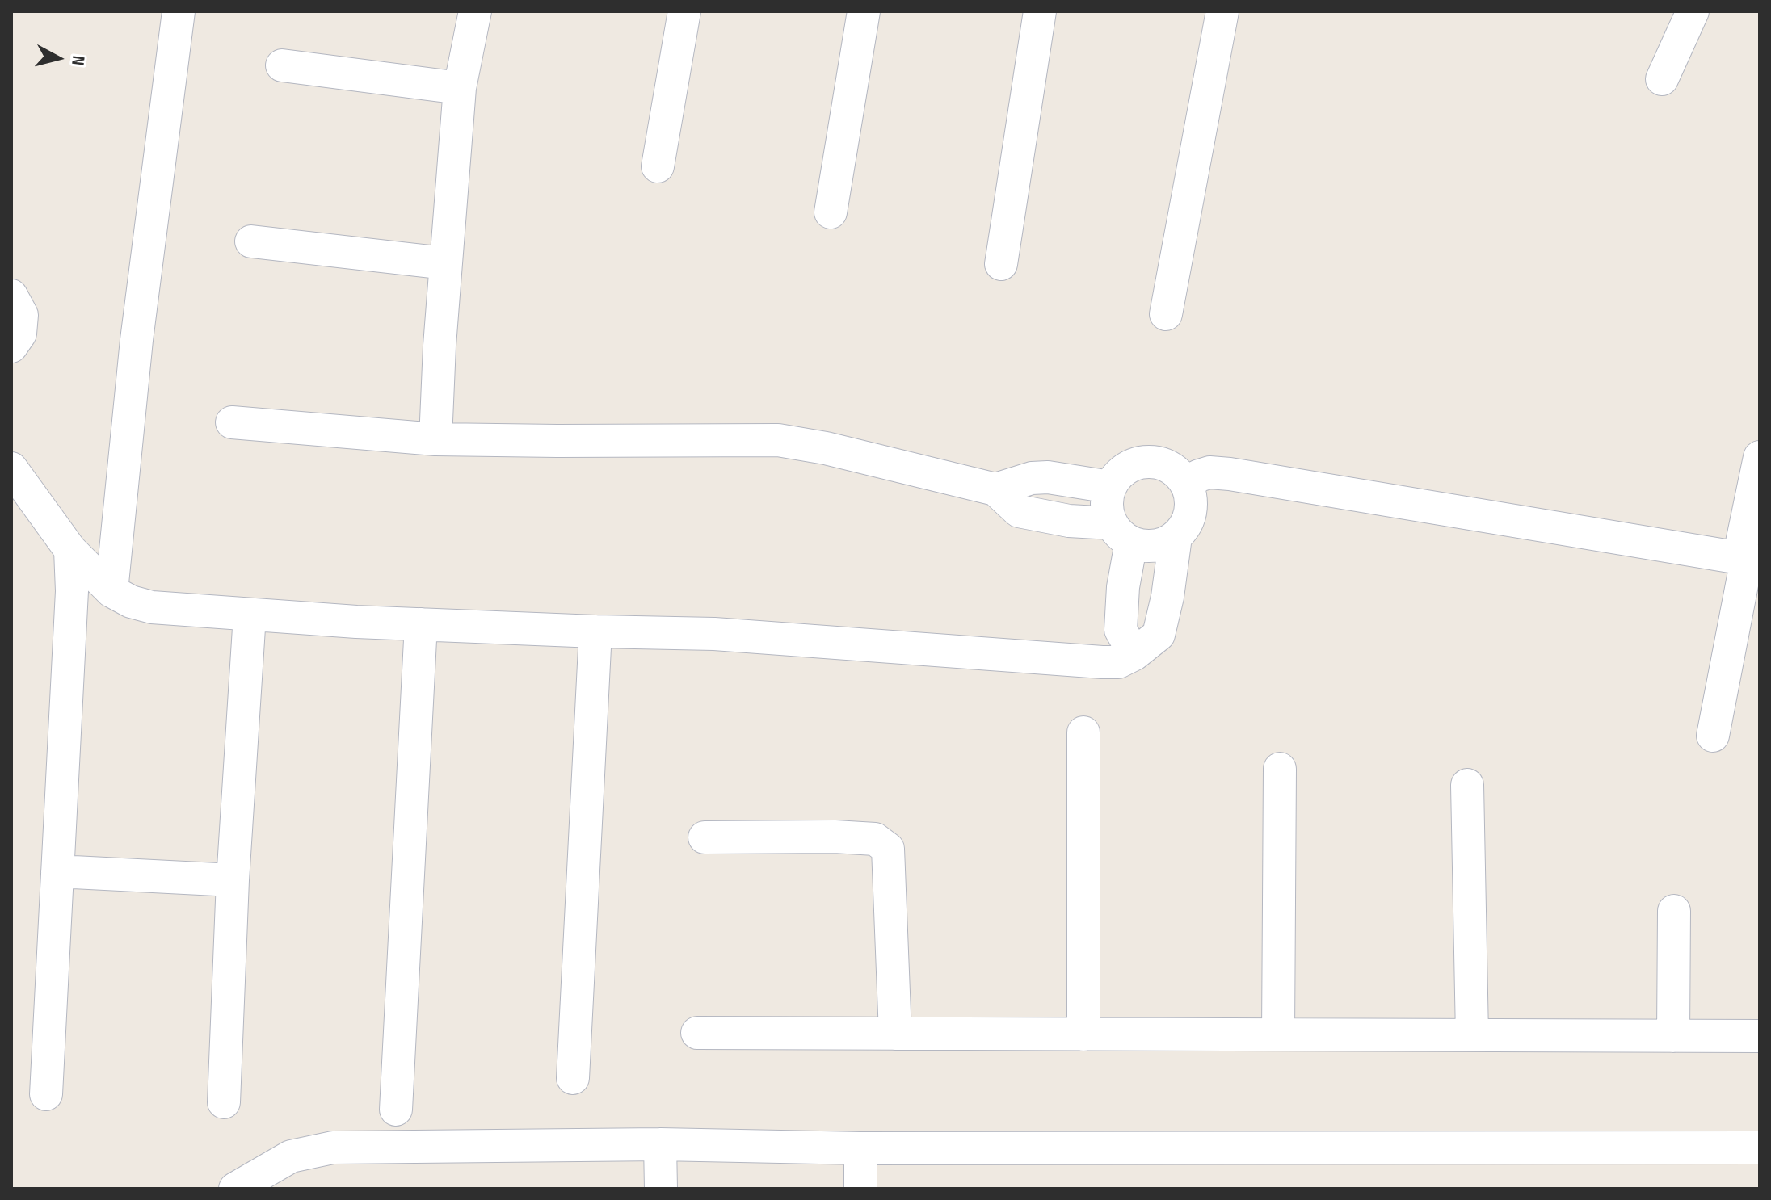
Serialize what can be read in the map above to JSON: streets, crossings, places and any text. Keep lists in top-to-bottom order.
{
  "north": "right"
}
